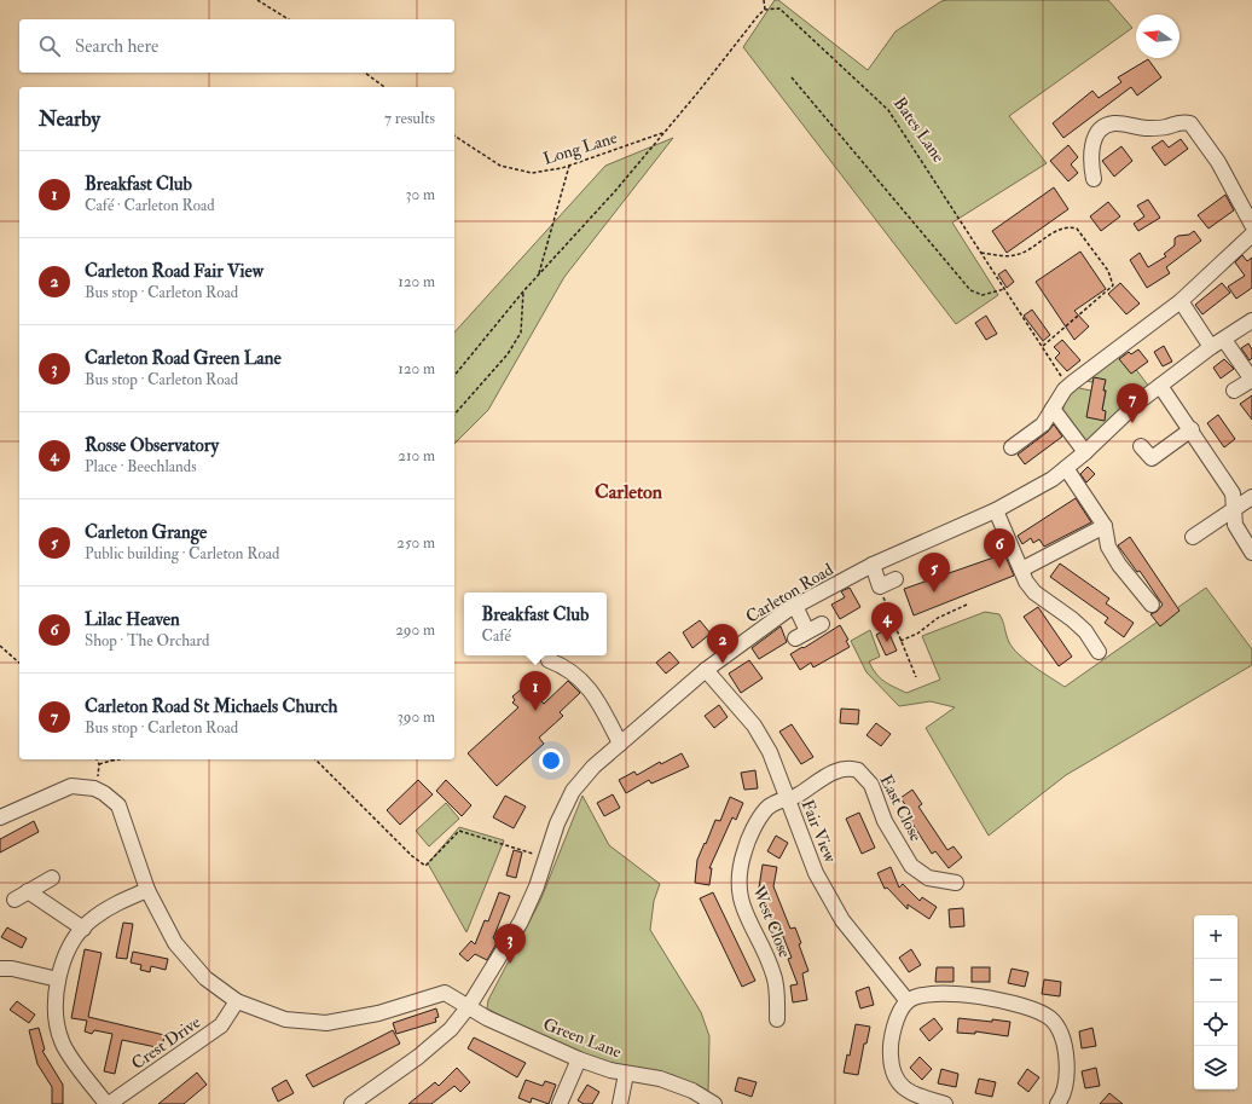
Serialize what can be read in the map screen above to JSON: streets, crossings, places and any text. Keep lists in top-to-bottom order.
{
  "streets": {
    "street": [
      "Carleton Road",
      "East Close",
      "Fair View",
      "West Close",
      "Green Lane",
      "Crest Drive"
    ],
    "path": ["Bates Lane", "Long Lane"]
  },
  "crossings": [
    ["Carleton Road", "Fair View"],
    ["Carleton Road", "Green Lane"],
    ["East Close", "Fair View"],
    ["East Close", "West Close"],
    ["Fair View", "West Close"],
    ["Green Lane", "Crest Drive"]
  ],
  "districts": ["Carleton"],
  "north": "left",
  "page": {
    "search": "Search here",
    "heading": ["Nearby", "7 results"],
    "list": [
      {
        "mark": "1",
        "name": "Breakfast Club",
        "note": "Café · Carleton Road",
        "value": "30 m"
      },
      {
        "mark": "2",
        "name": "Carleton Road Fair View",
        "note": "Bus stop · Carleton Road",
        "value": "120 m"
      },
      {
        "mark": "3",
        "name": "Carleton Road Green Lane",
        "note": "Bus stop · Carleton Road",
        "value": "120 m"
      },
      {
        "mark": "4",
        "name": "Rosse Observatory",
        "note": "Place · Beechlands",
        "value": "210 m"
      },
      {
        "mark": "5",
        "name": "Carleton Grange",
        "note": "Public building · Carleton Road",
        "value": "250 m"
      },
      {
        "mark": "6",
        "name": "Lilac Heaven",
        "note": "Shop · The Orchard",
        "value": "290 m"
      },
      {
        "mark": "7",
        "name": "Carleton Road St Michaels Church",
        "note": "Bus stop · Carleton Road",
        "value": "390 m"
      }
    ],
    "pins": [
      "7",
      "6",
      "5",
      "4",
      "2",
      "1",
      "3"
    ],
    "popup": ["Breakfast Club", "Café"],
    "map_buttons": ["+", "−"]
  }
}
